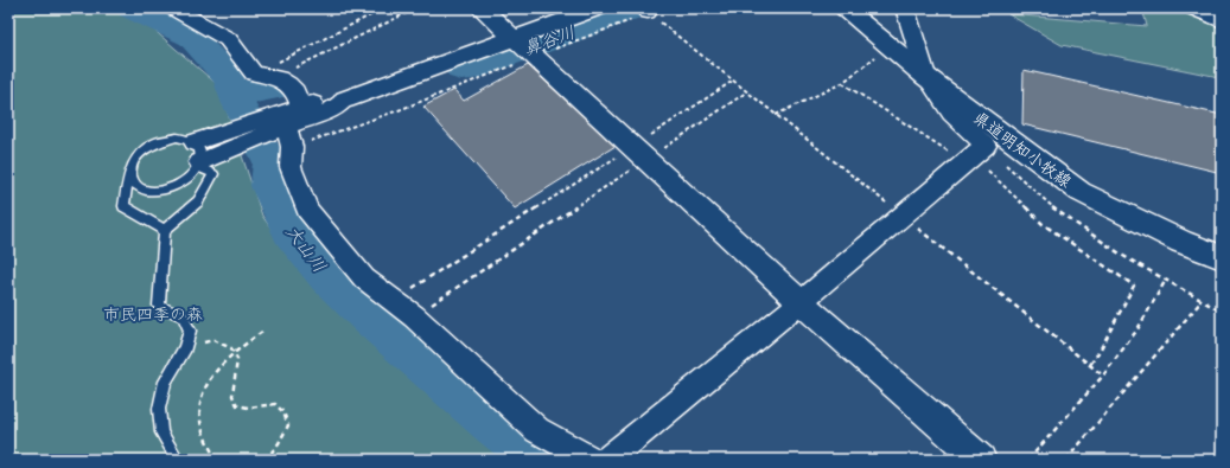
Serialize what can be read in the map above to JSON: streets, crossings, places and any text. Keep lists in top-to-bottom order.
{
  "streets": {
    "street": ["県道明知小牧線"]
  },
  "water": ["鼻谷川", "大山川"],
  "parks": ["市民四季の森"]
}
